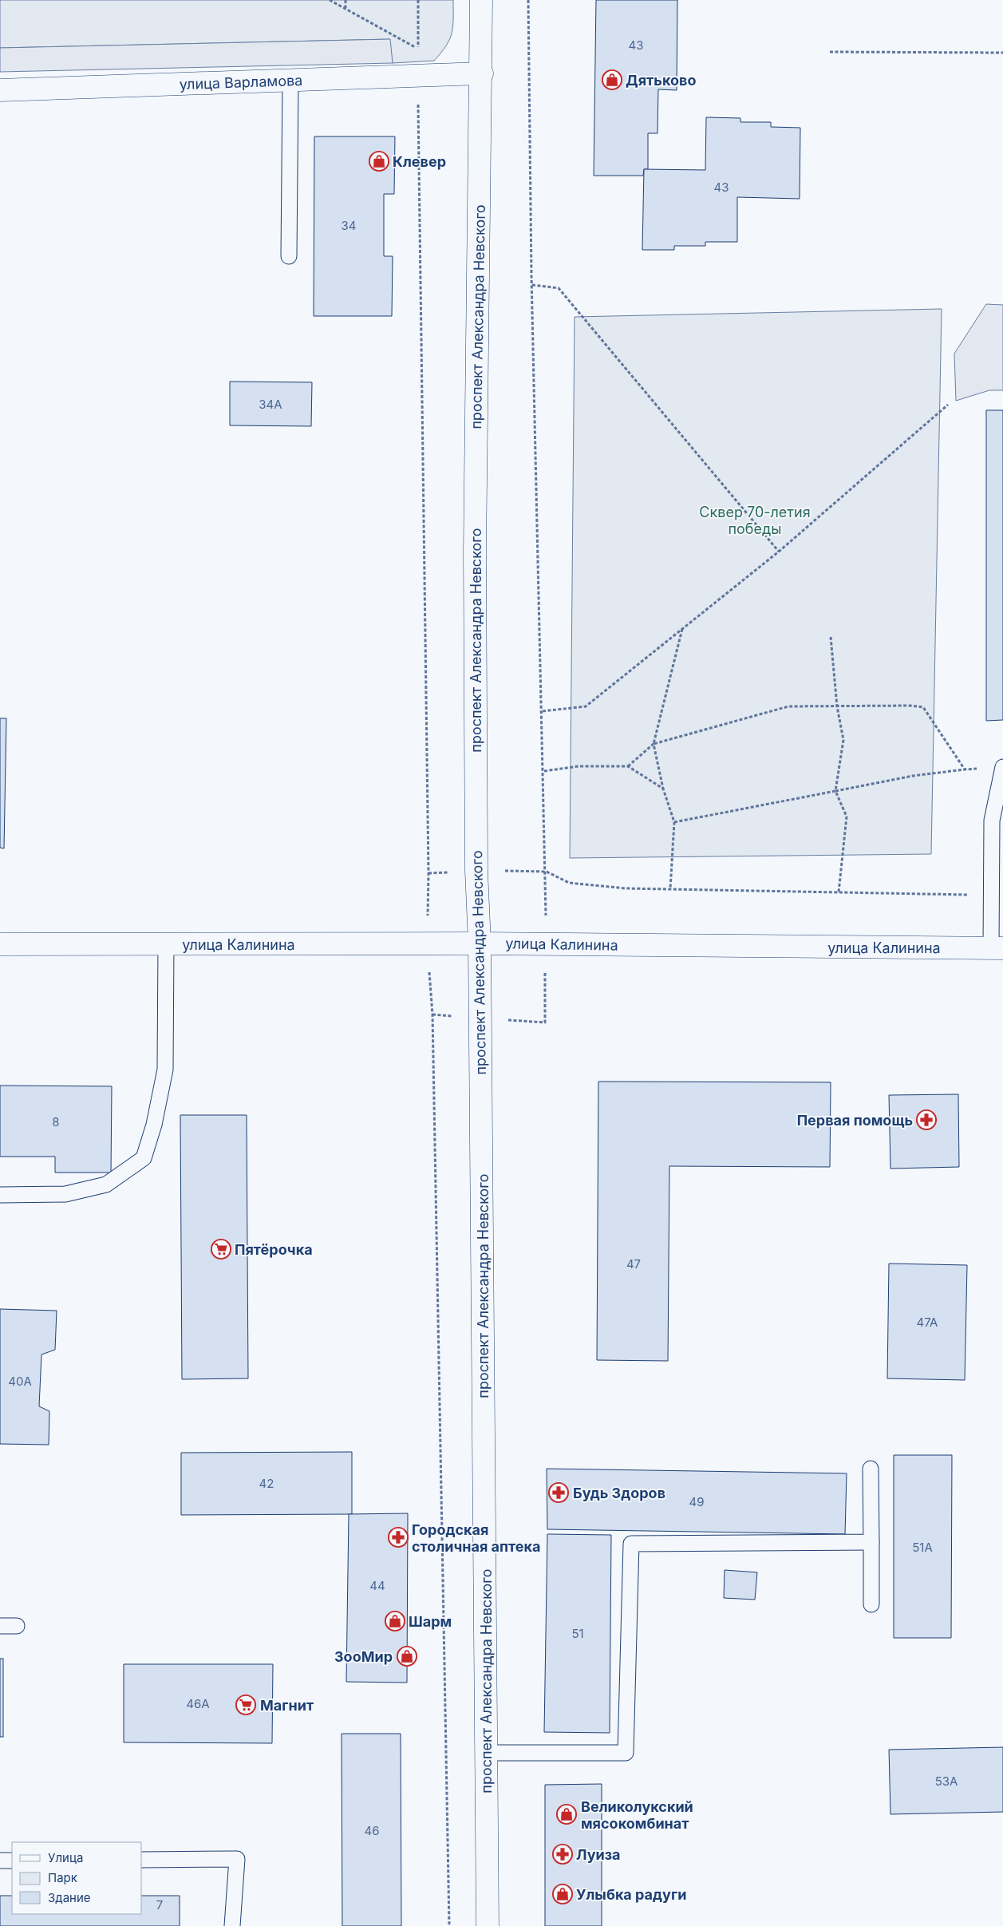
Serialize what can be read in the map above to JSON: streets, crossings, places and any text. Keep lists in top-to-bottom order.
{
  "streets": {
    "main road": ["улица Варламова", "проспект Александра Невского", "улица Калинина"]
  },
  "crossings": [
    ["улица Варламова", "проспект Александра Невского"],
    ["проспект Александра Невского", "улица Калинина"]
  ],
  "parks": ["Сквер 70-летия победы"],
  "places": {
    "shop": [
      "Дятьково",
      "Клевер",
      "Шарм",
      "ЗооМир",
      "Великолукский мясокомбинат",
      "Улыбка радуги"
    ],
    "pharmacy": [
      "Первая помощь",
      "Будь Здоров",
      "Городская столичная аптека",
      "Луиза"
    ],
    "supermarket": ["Пятёрочка", "Магнит"]
  },
  "house_numbers": [
    "43",
    "43",
    "34",
    "34А",
    "8",
    "47",
    "47А",
    "40А",
    "42",
    "49",
    "51А",
    "44",
    "51",
    "46А",
    "53А",
    "46",
    "7"
  ],
  "legend": ["Улица", "Парк", "Здание"]
}
